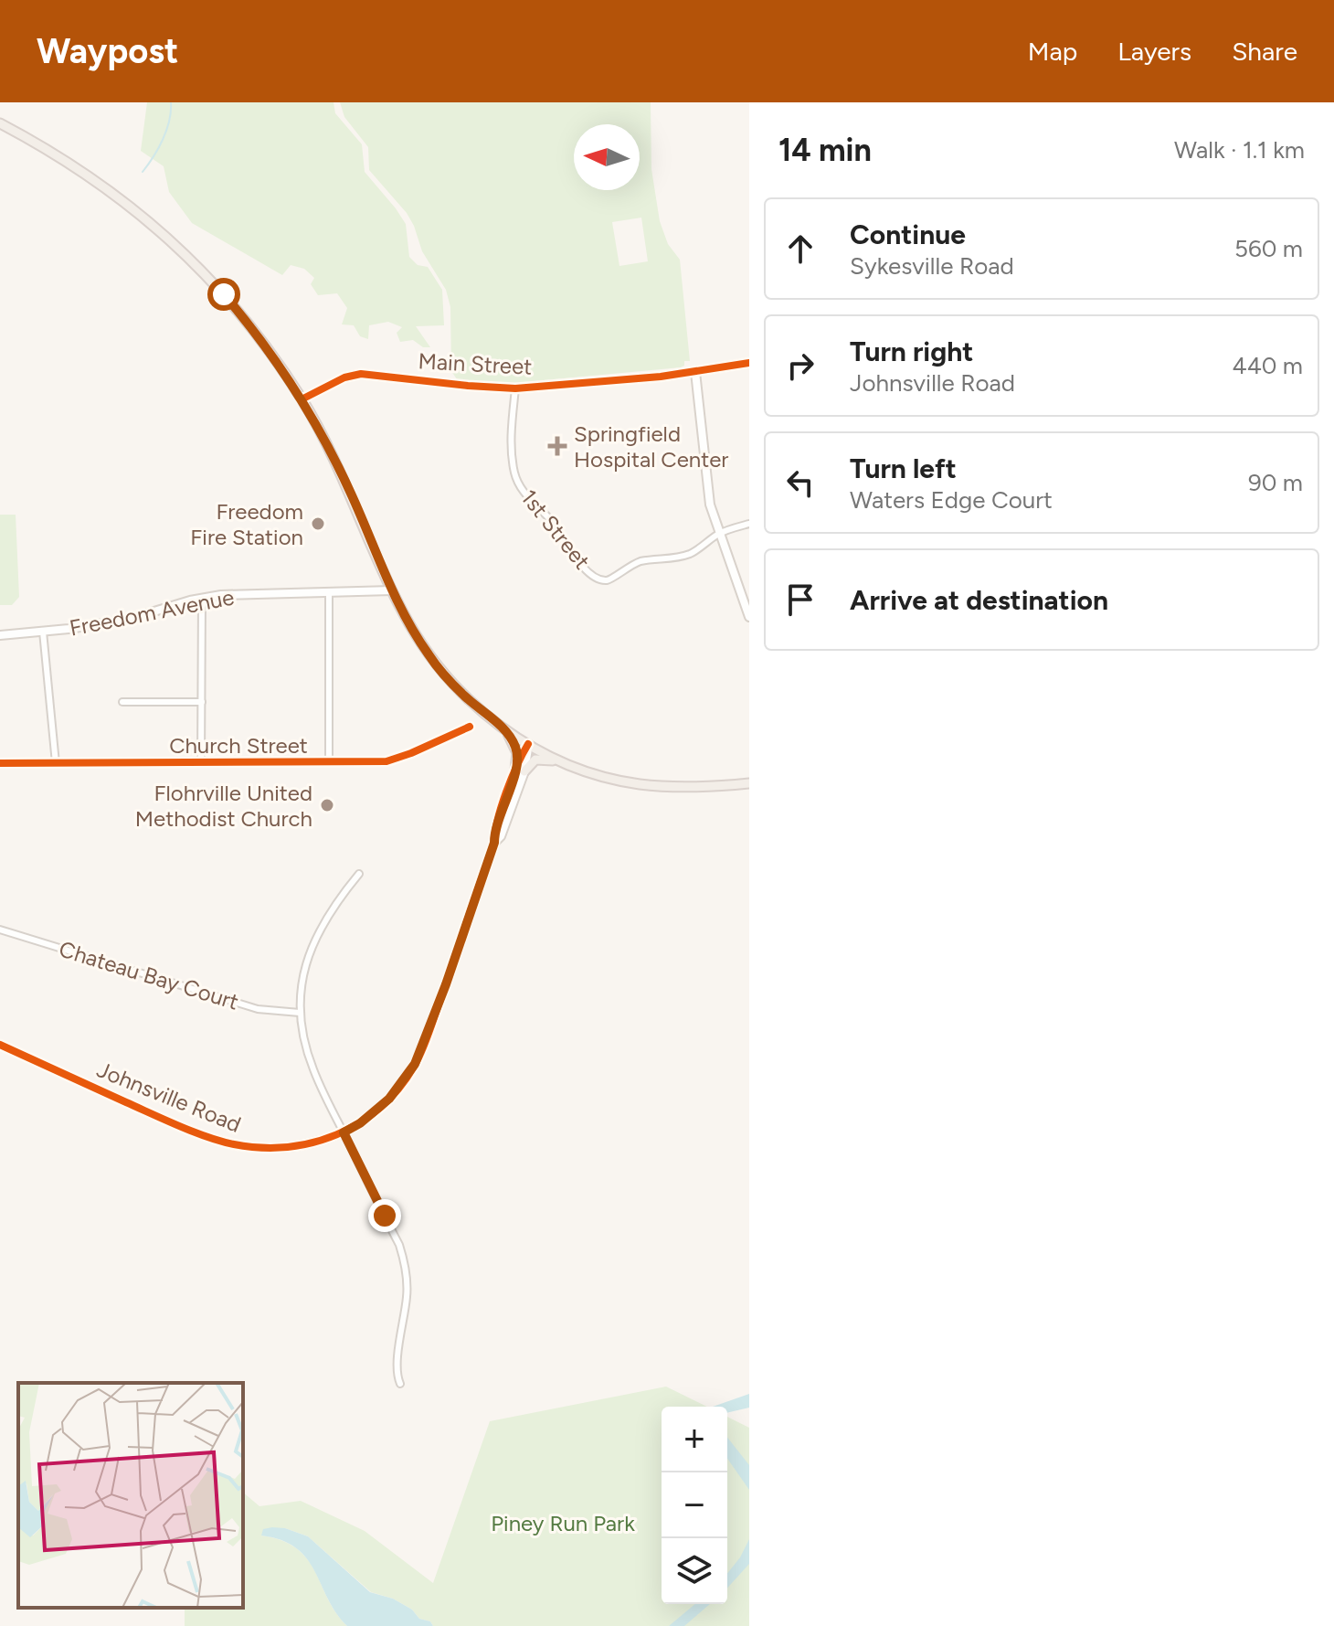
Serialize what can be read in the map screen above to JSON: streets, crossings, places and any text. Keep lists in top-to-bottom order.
{
  "streets": {
    "street": [
      "Main Street",
      "1st Street",
      "Freedom Avenue",
      "Church Street",
      "Chateau Bay Court",
      "Johnsville Road"
    ]
  },
  "crossings": [
    ["Main Street", "1st Street"]
  ],
  "parks": ["Piney Run Park"],
  "places": {
    "health": ["Springfield Hospital Center"],
    "other": ["Freedom Fire Station", "Flohrville United Methodist Church"]
  },
  "north": "left",
  "page": {
    "header": "Waypost",
    "nav": ["Map", "Layers", "Share"],
    "heading": ["14 min", "Walk · 1.1 km"],
    "list": [
      ["Continue", "Sykesville Road", "560 m"],
      ["Turn right", "Johnsville Road", "440 m"],
      ["Turn left", "Waters Edge Court", "90 m"],
      "Arrive at destination"
    ],
    "map_buttons": ["+", "−"]
  }
}
